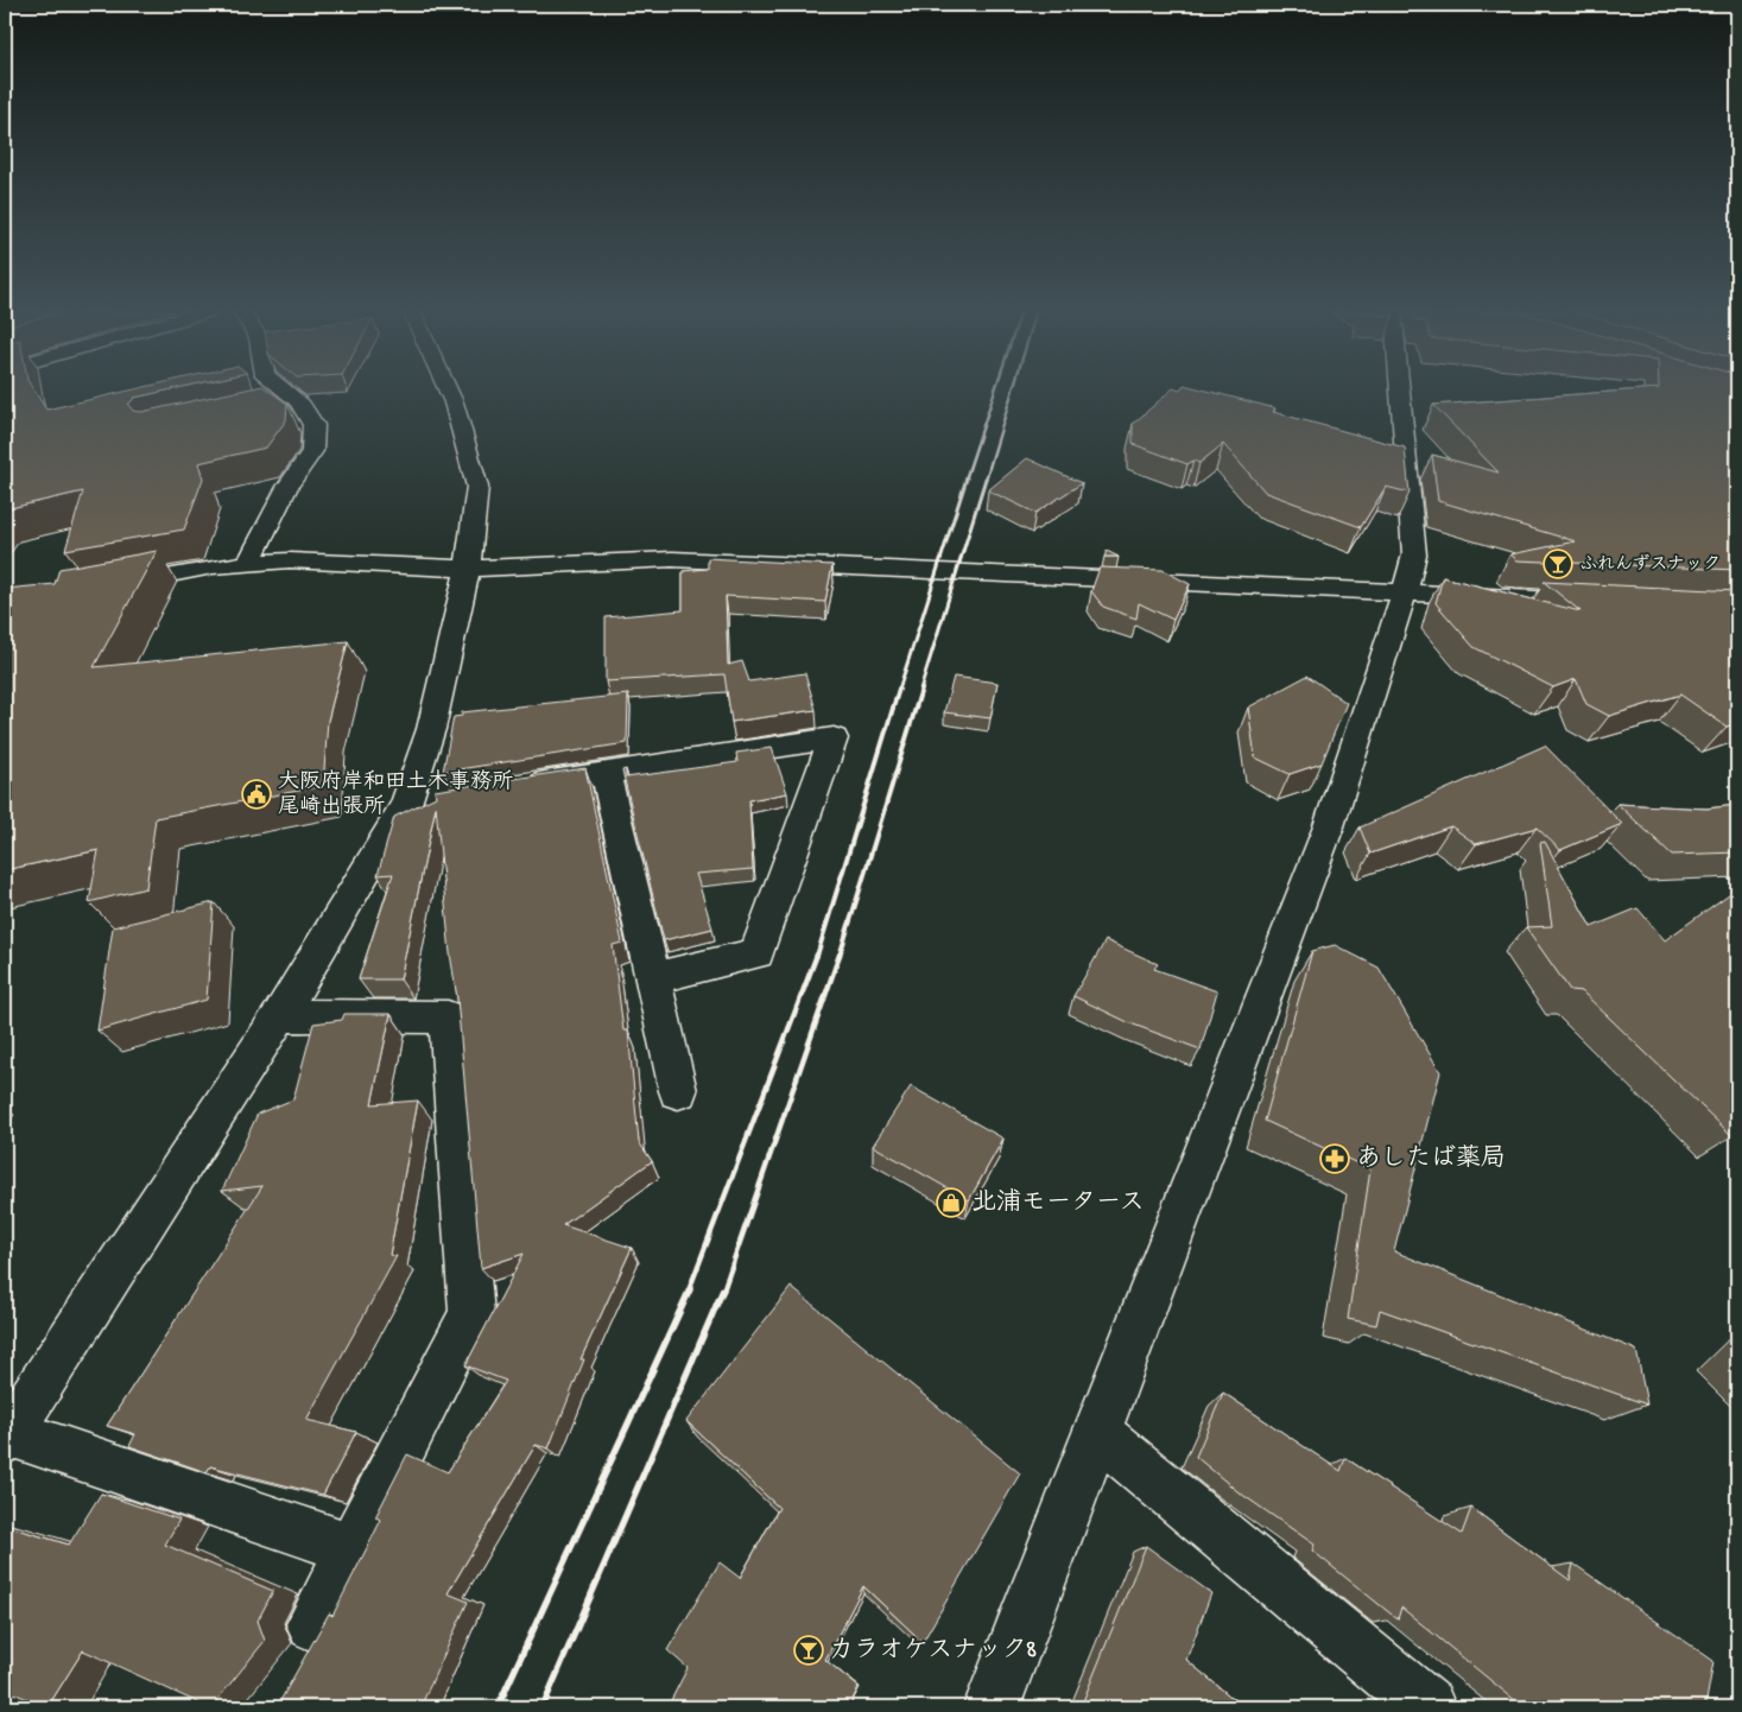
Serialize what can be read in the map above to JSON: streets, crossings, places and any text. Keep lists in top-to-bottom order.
{
  "places": {
    "bar": ["ふれんずスナック", "カラオケスナック8"],
    "public building": ["大阪府岸和田土木事務所 尾崎出張所"],
    "pharmacy": ["あしたば薬局"],
    "shop": ["北浦モータース"]
  }
}
